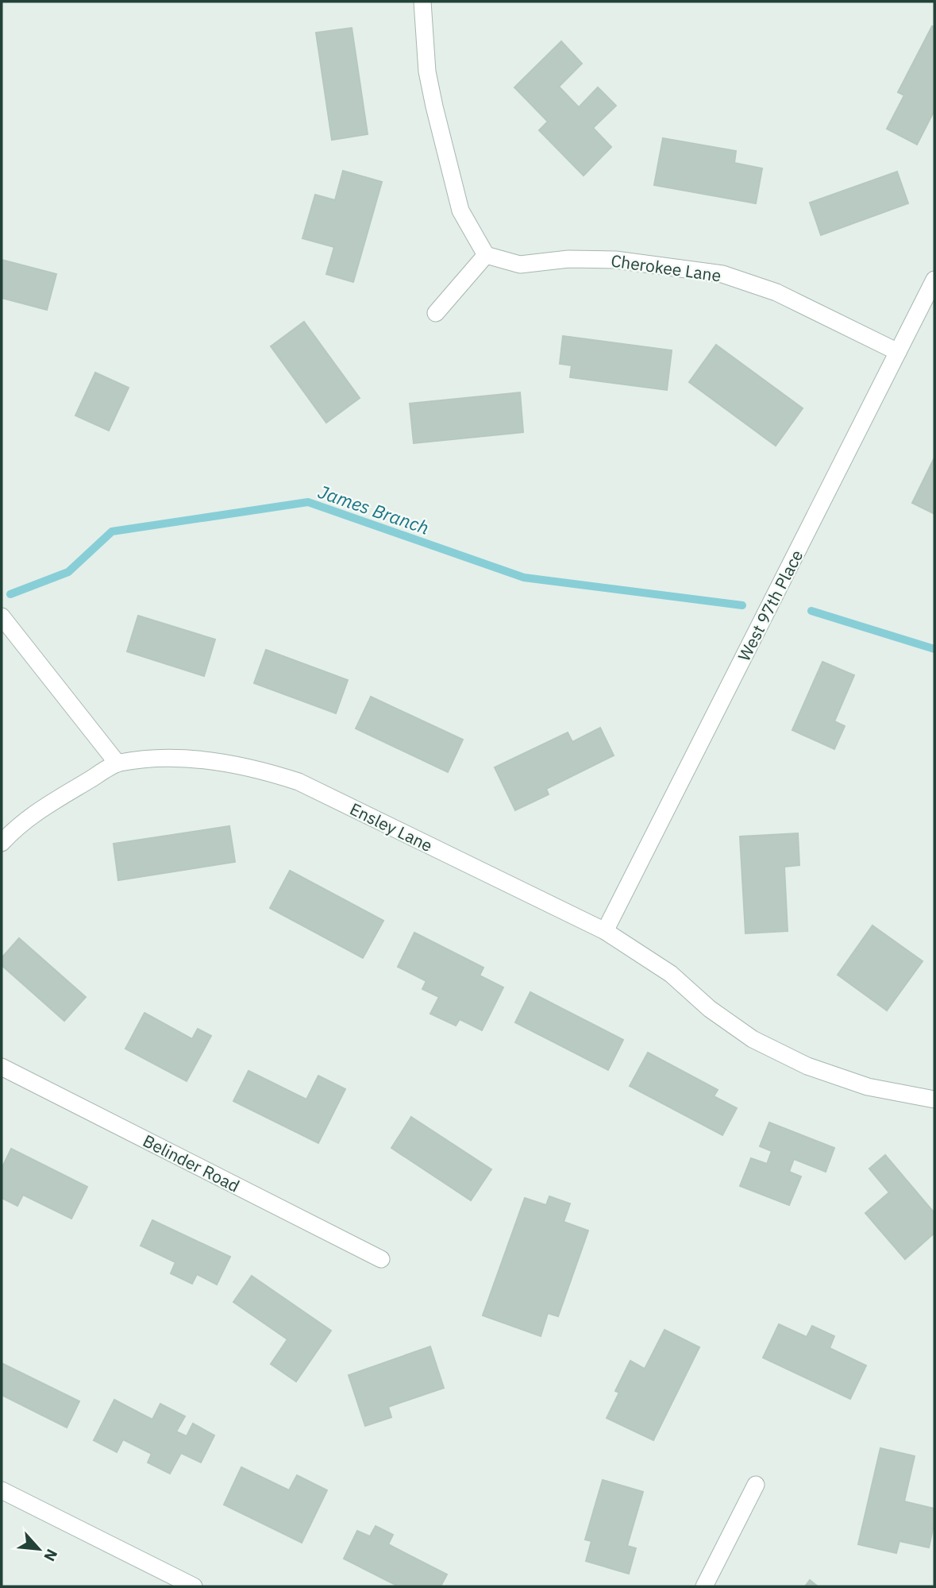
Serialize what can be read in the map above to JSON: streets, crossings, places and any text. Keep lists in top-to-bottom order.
{
  "streets": {
    "street": [
      "Cherokee Lane",
      "West 97th Place",
      "Ensley Lane",
      "Belinder Road"
    ]
  },
  "crossings": [
    ["Cherokee Lane", "West 97th Place"],
    ["West 97th Place", "Ensley Lane"]
  ],
  "water": ["James Branch"],
  "north": "bottom right"
}
